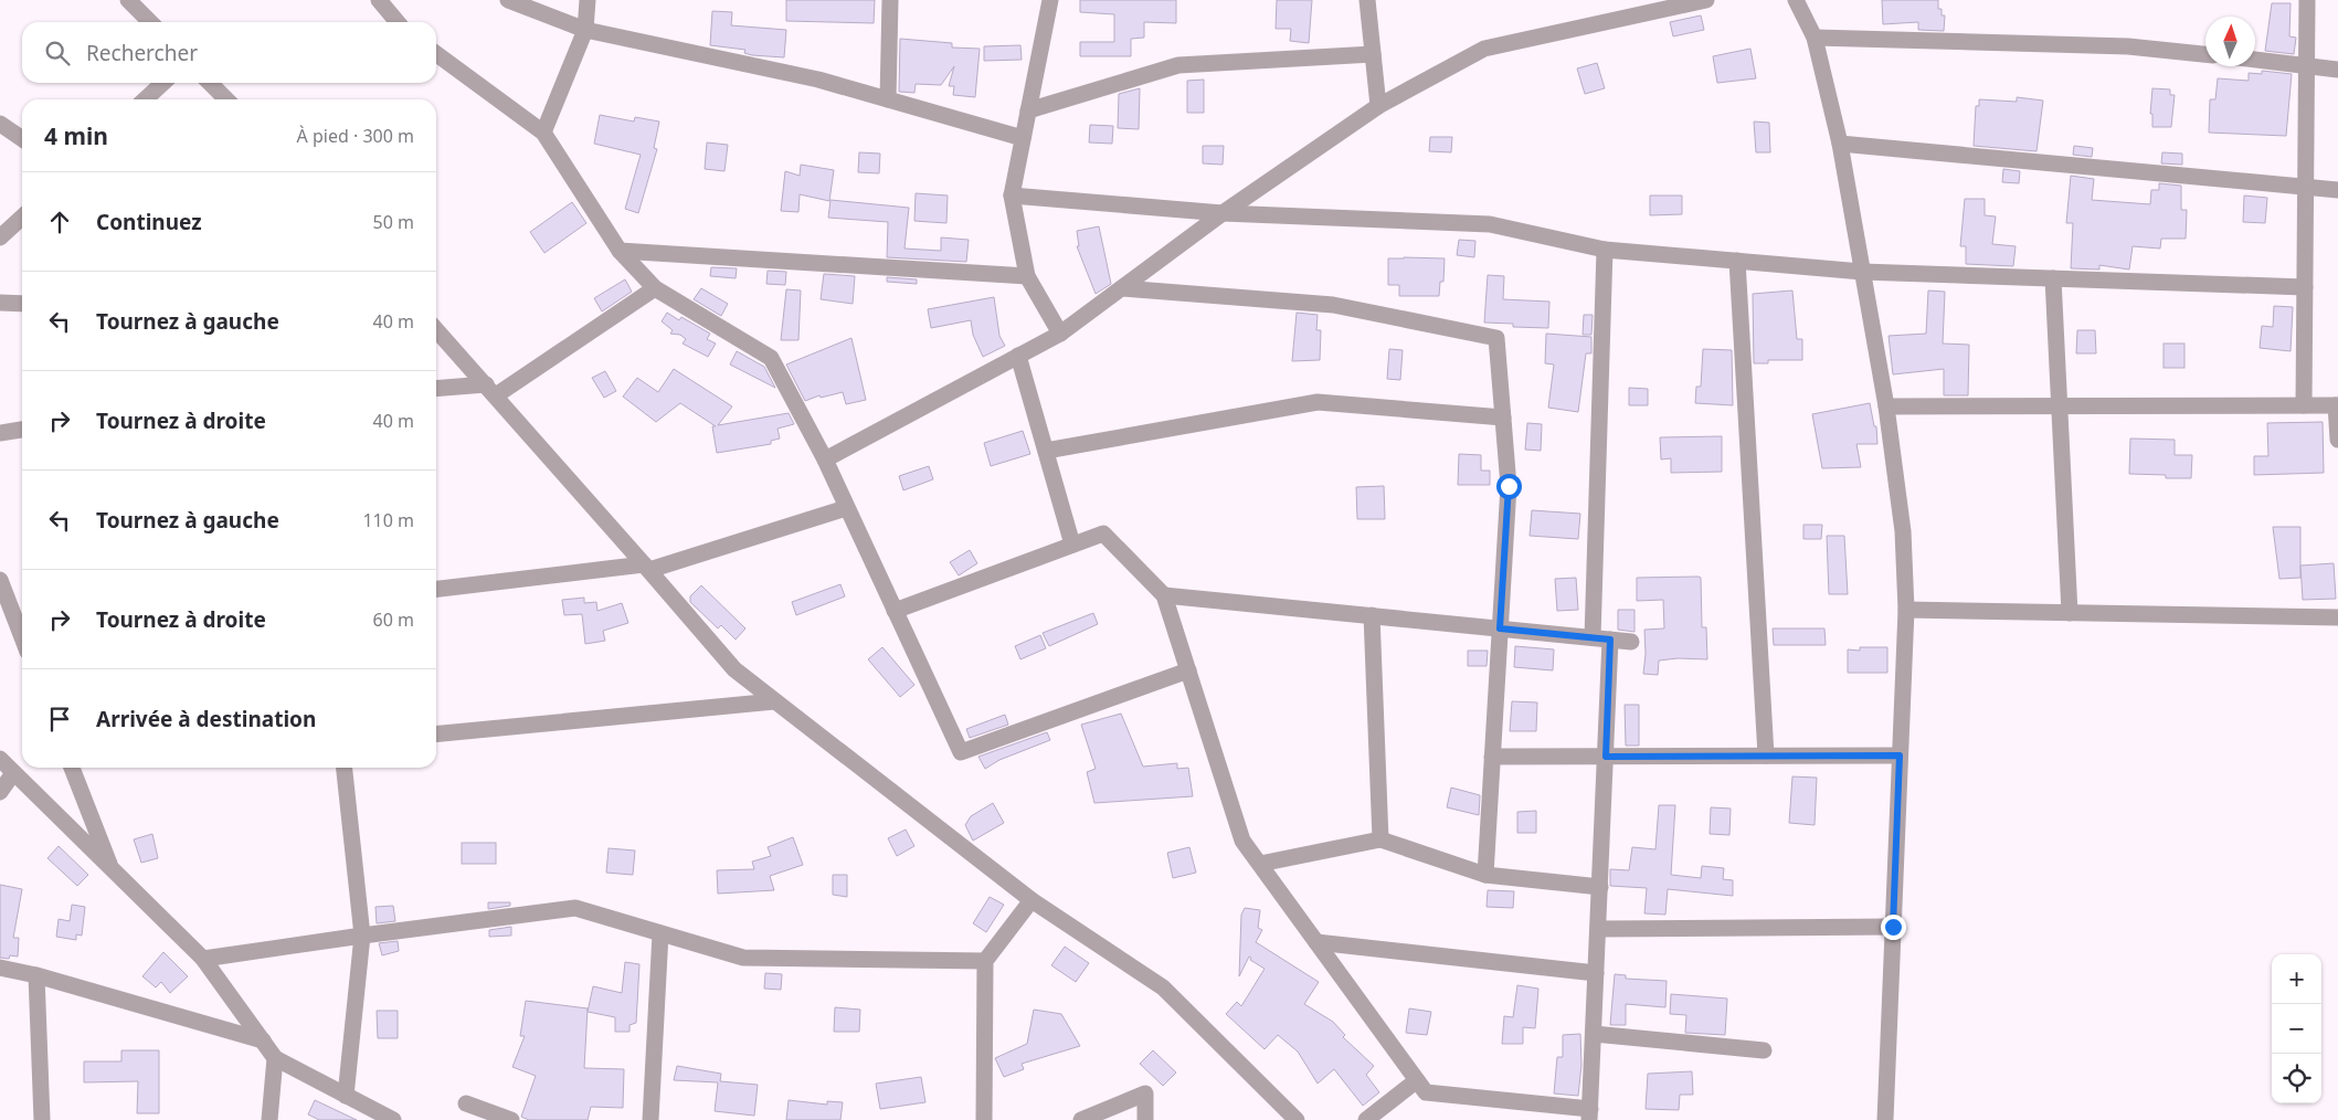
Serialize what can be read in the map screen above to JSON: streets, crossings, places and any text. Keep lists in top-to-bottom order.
{
  "north": "top",
  "page": {
    "search": "Rechercher",
    "heading": ["4 min", "À pied · 300 m"],
    "list": [
      ["Continuez", "50 m"],
      ["Tournez à gauche", "40 m"],
      ["Tournez à droite", "40 m"],
      ["Tournez à gauche", "110 m"],
      ["Tournez à droite", "60 m"],
      "Arrivée à destination"
    ],
    "map_buttons": ["+", "−"]
  }
}
